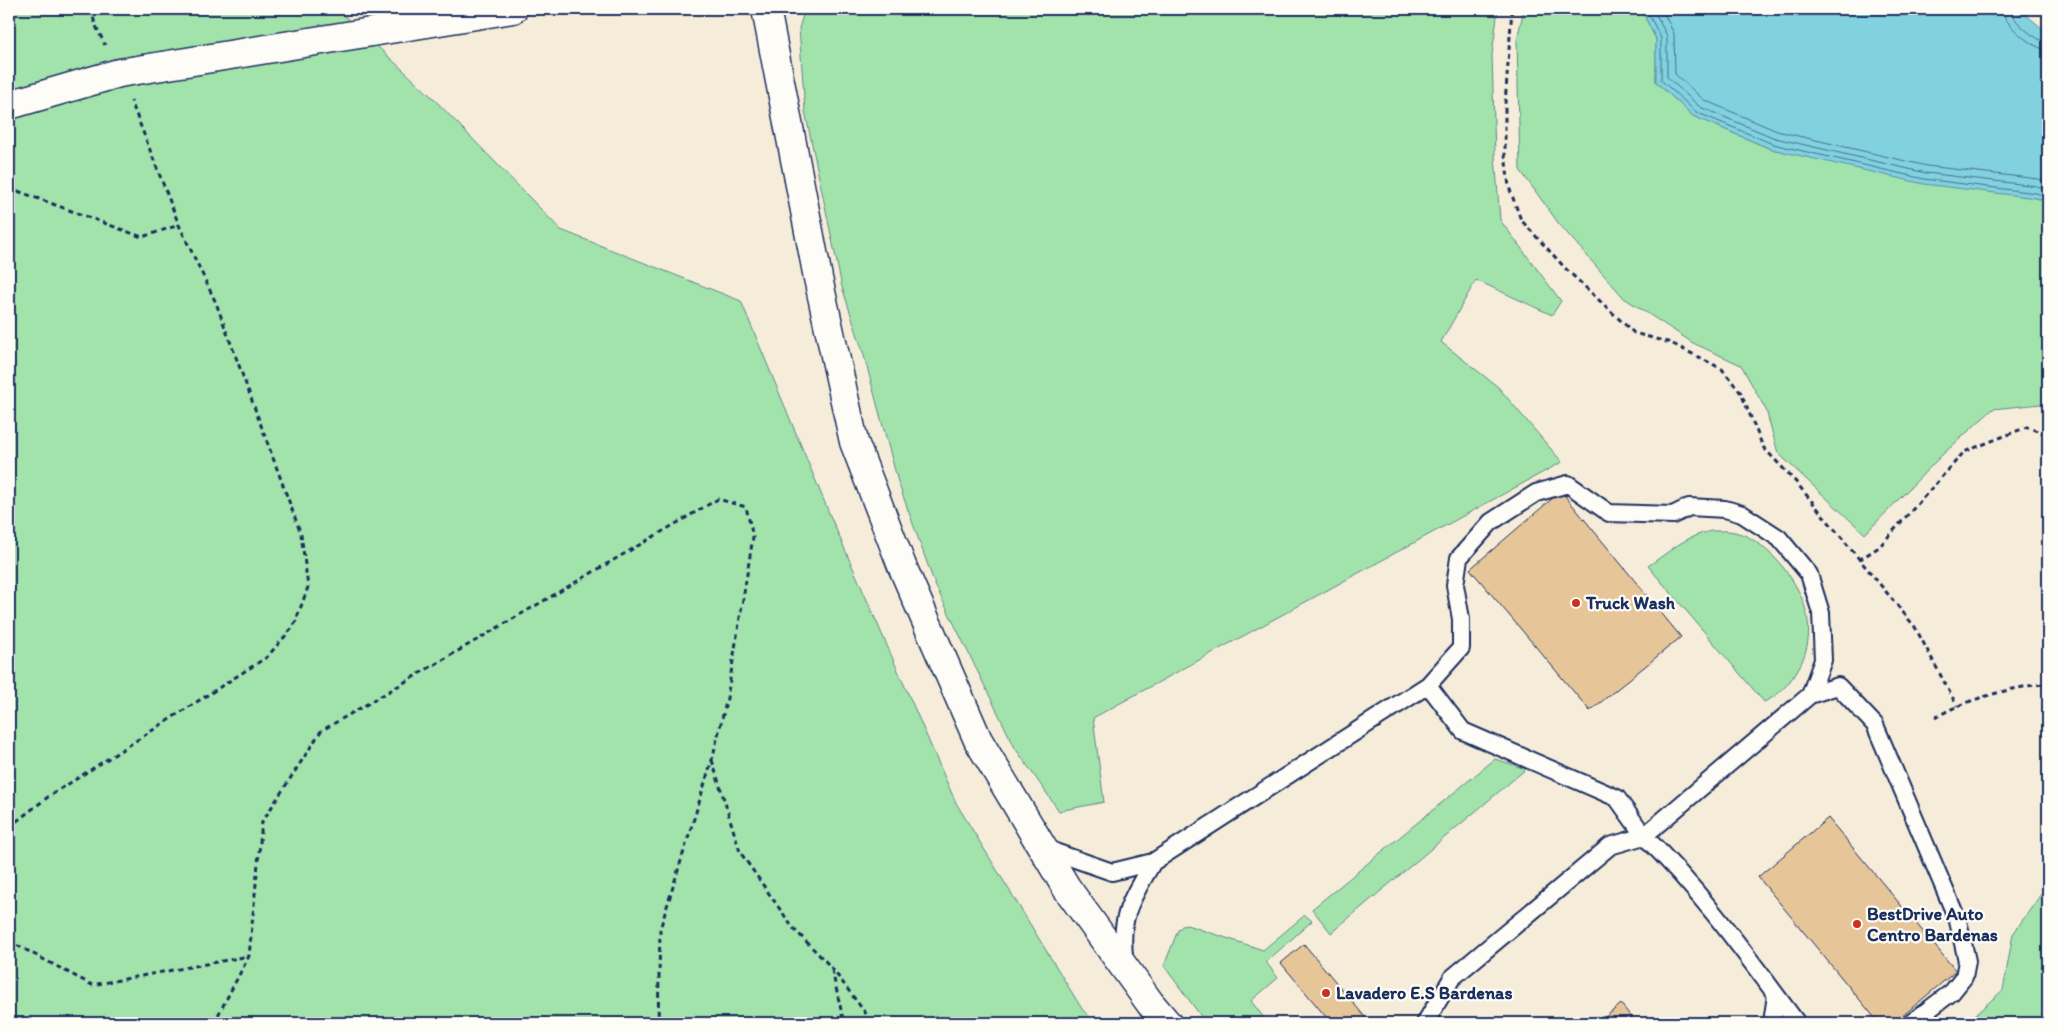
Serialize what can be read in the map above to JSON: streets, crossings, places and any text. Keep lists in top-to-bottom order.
{
  "places": ["Truck Wash", "BestDrive Auto Centro Bardenas", "Lavadero E.S Bardenas"]
}
